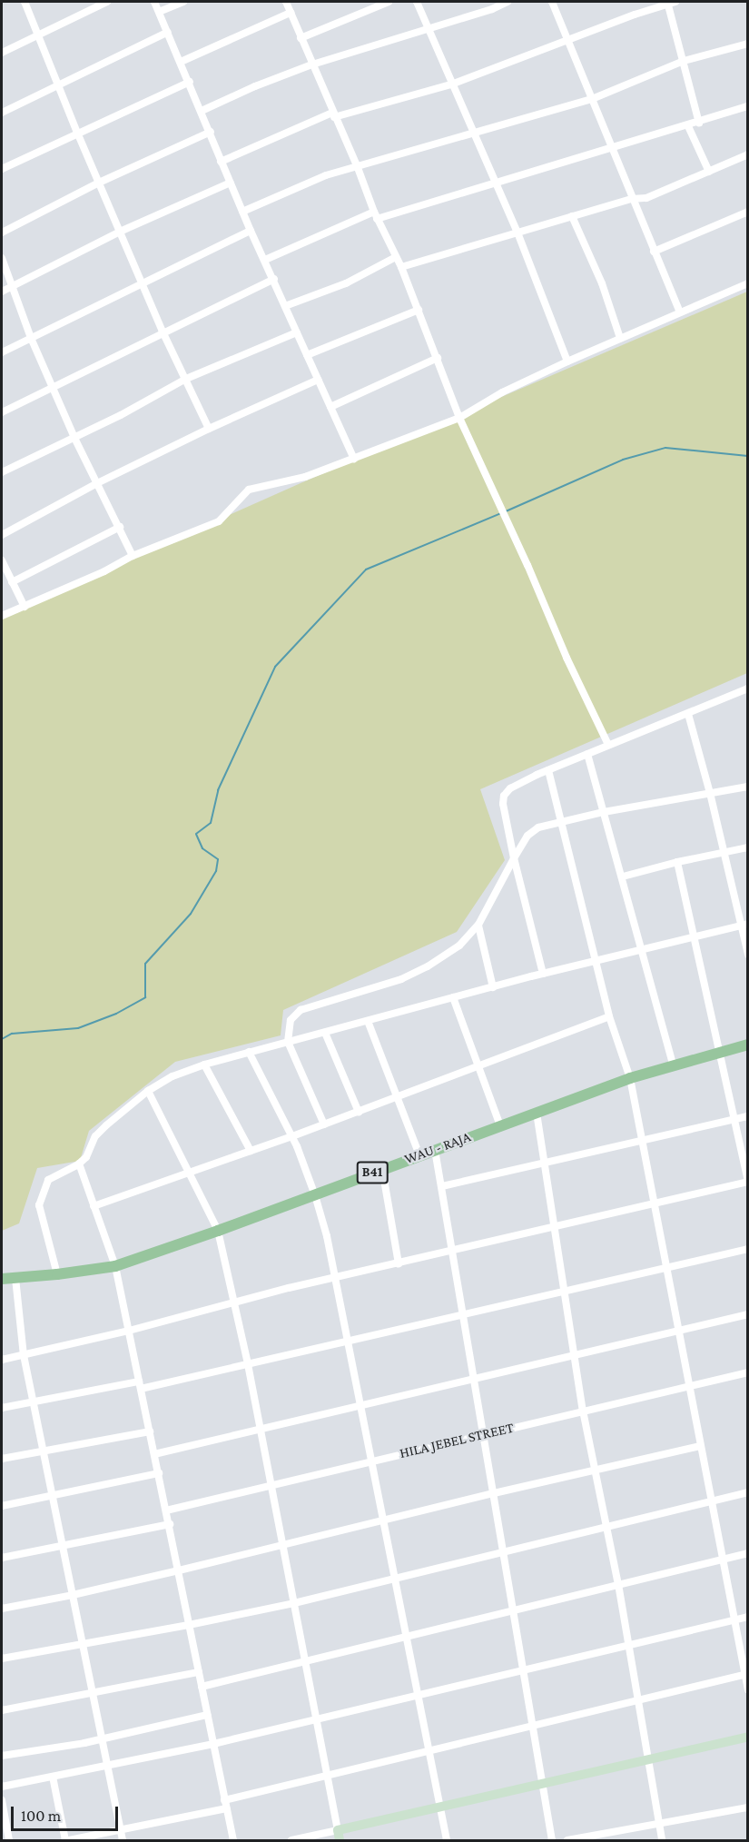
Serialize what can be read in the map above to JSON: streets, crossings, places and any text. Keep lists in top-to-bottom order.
{
  "streets": {
    "main road": ["WAU - RAJA", "B41"],
    "street": ["HILA JEBEL STREET"]
  },
  "scale_bar": "100 m"
}
